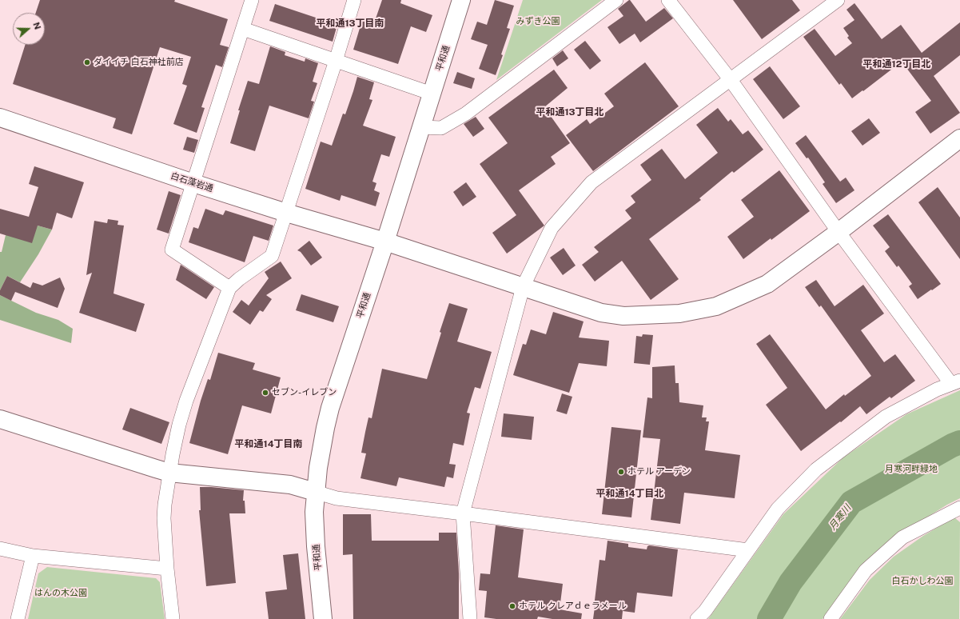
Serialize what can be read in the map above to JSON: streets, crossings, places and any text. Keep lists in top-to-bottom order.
{
  "streets": {
    "street": ["平和通", "白石藻岩通"]
  },
  "crossings": [
    ["平和通", "白石藻岩通"]
  ],
  "districts": [
    "平和通13丁目南",
    "平和通12丁目北",
    "平和通13丁目北",
    "平和通14丁目南",
    "平和通14丁目北"
  ],
  "water": ["月寒川"],
  "parks": [
    "みずき公園",
    "月寒河畔緑地",
    "白石かしわ公園",
    "はんの木公園"
  ],
  "places": [
    "ダイイチ 白石神社前店",
    "セブン-イレブン",
    "ホテル アーデン",
    "ホテル クレアｄｅラメール"
  ],
  "north": "right"
}
